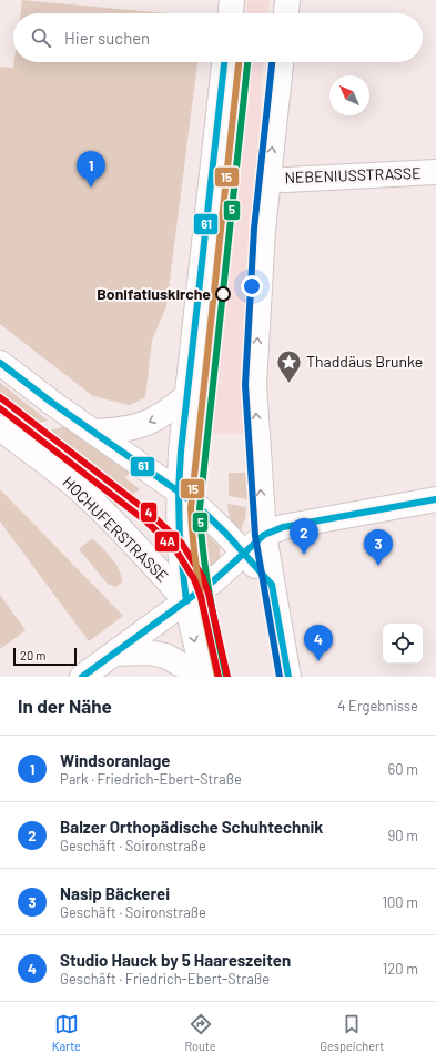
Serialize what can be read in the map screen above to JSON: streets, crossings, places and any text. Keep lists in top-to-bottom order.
{
  "streets": {
    "street": ["NEBENIUSSTRASSE", "HOCHUFERSTRASSE"]
  },
  "places": {
    "other": ["Bonifatiuskirche"],
    "place": ["Thaddäus Brunke"]
  },
  "lines": [
    "tram line 5",
    "transit line 15",
    "transit line 61",
    "transit line 5",
    "tram line 4",
    "transit line 4A"
  ],
  "scale_bar": "20 m",
  "north": "top left",
  "page": {
    "search": "Hier suchen",
    "pins": [
      "1",
      "2",
      "3",
      "4"
    ],
    "scale": "20 m",
    "heading": ["In der Nähe", "4 Ergebnisse"],
    "list": [
      {
        "mark": "1",
        "name": "Windsoranlage",
        "note": "Park · Friedrich-Ebert-Straße",
        "value": "60 m"
      },
      {
        "mark": "2",
        "name": "Balzer Orthopädische Schuhtechnik",
        "note": "Geschäft · Soironstraße",
        "value": "90 m"
      },
      {
        "mark": "3",
        "name": "Nasip Bäckerei",
        "note": "Geschäft · Soironstraße",
        "value": "100 m"
      },
      {
        "mark": "4",
        "name": "Studio Hauck by 5 Haareszeiten",
        "note": "Geschäft · Friedrich-Ebert-Straße",
        "value": "120 m"
      }
    ],
    "nav": ["Karte", "Route", "Gespeichert"]
  }
}
